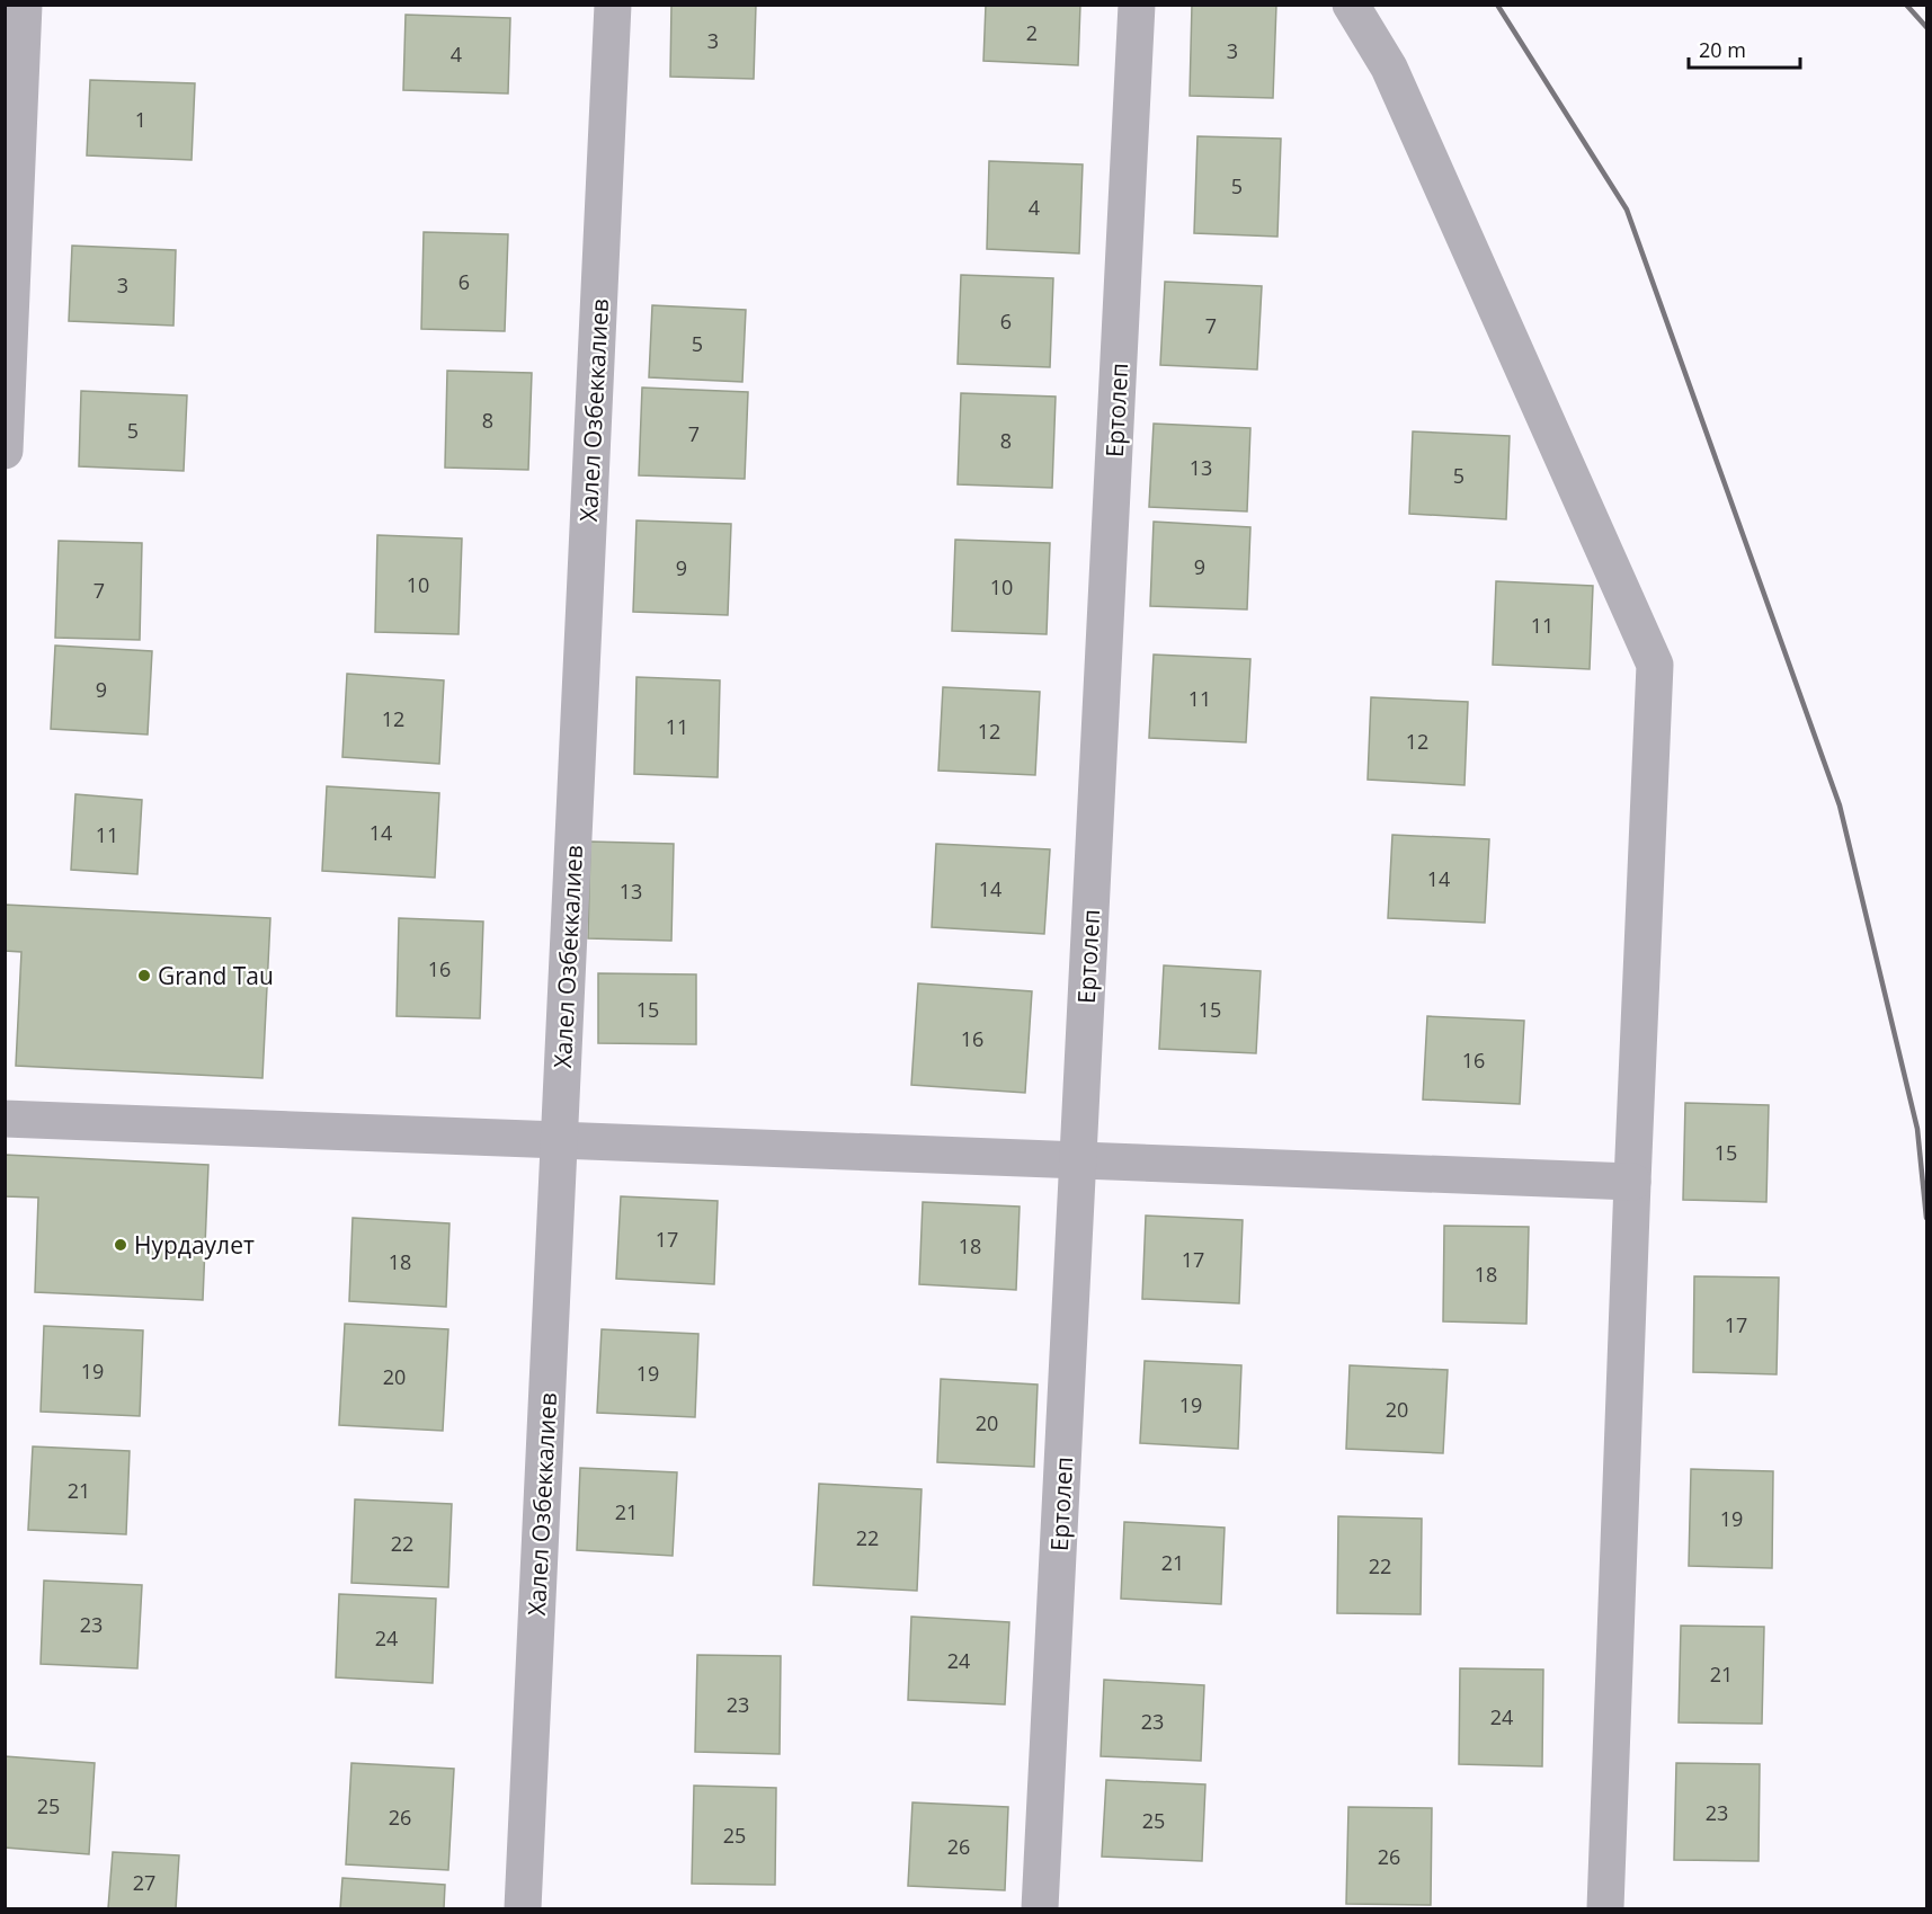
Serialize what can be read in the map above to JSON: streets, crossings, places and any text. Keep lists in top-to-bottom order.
{
  "streets": {
    "street": ["Халел Озбеккалиев", "Ертолеп"]
  },
  "places": ["Grand Tau", "Нурдаулет"],
  "house_numbers": [
    "2",
    "3",
    "3",
    "4",
    "1",
    "5",
    "4",
    "6",
    "3",
    "6",
    "7",
    "5",
    "8",
    "5",
    "7",
    "8",
    "13",
    "5",
    "9",
    "9",
    "10",
    "10",
    "7",
    "11",
    "9",
    "11",
    "12",
    "11",
    "12",
    "12",
    "14",
    "11",
    "14",
    "14",
    "13",
    "16",
    "15",
    "15",
    "16",
    "16",
    "15",
    "17",
    "18",
    "17",
    "18",
    "18",
    "17",
    "19",
    "19",
    "20",
    "19",
    "20",
    "20",
    "21",
    "21",
    "19",
    "22",
    "22",
    "21",
    "22",
    "23",
    "24",
    "24",
    "21",
    "23",
    "24",
    "23",
    "25",
    "23",
    "26",
    "25",
    "25",
    "26",
    "26",
    "27"
  ],
  "scale_bar": "20 m"
}
